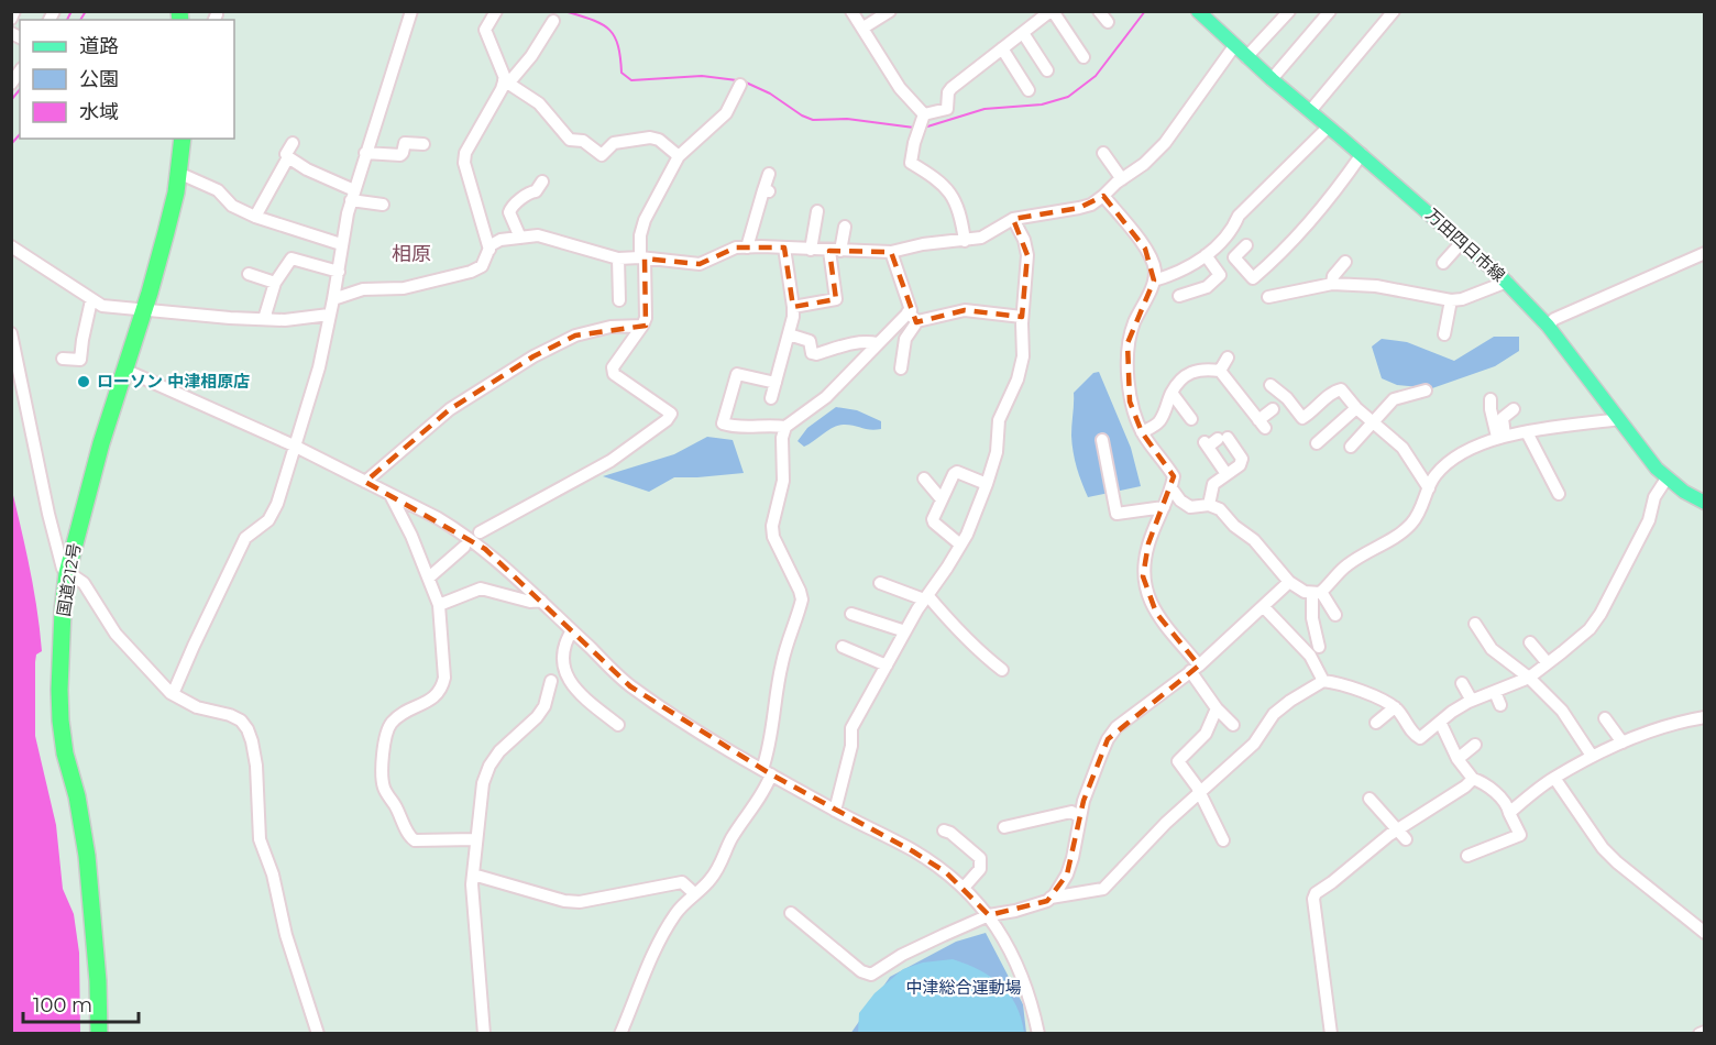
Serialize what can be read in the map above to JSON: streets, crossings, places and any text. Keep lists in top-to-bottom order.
{
  "streets": {
    "highway": ["国道212号"],
    "main road": ["万田四日市線"]
  },
  "districts": ["相原"],
  "parks": ["中津総合運動場"],
  "places": ["ローソン 中津相原店"],
  "legend": ["道路", "公園", "水域"],
  "scale_bar": "100 m"
}
